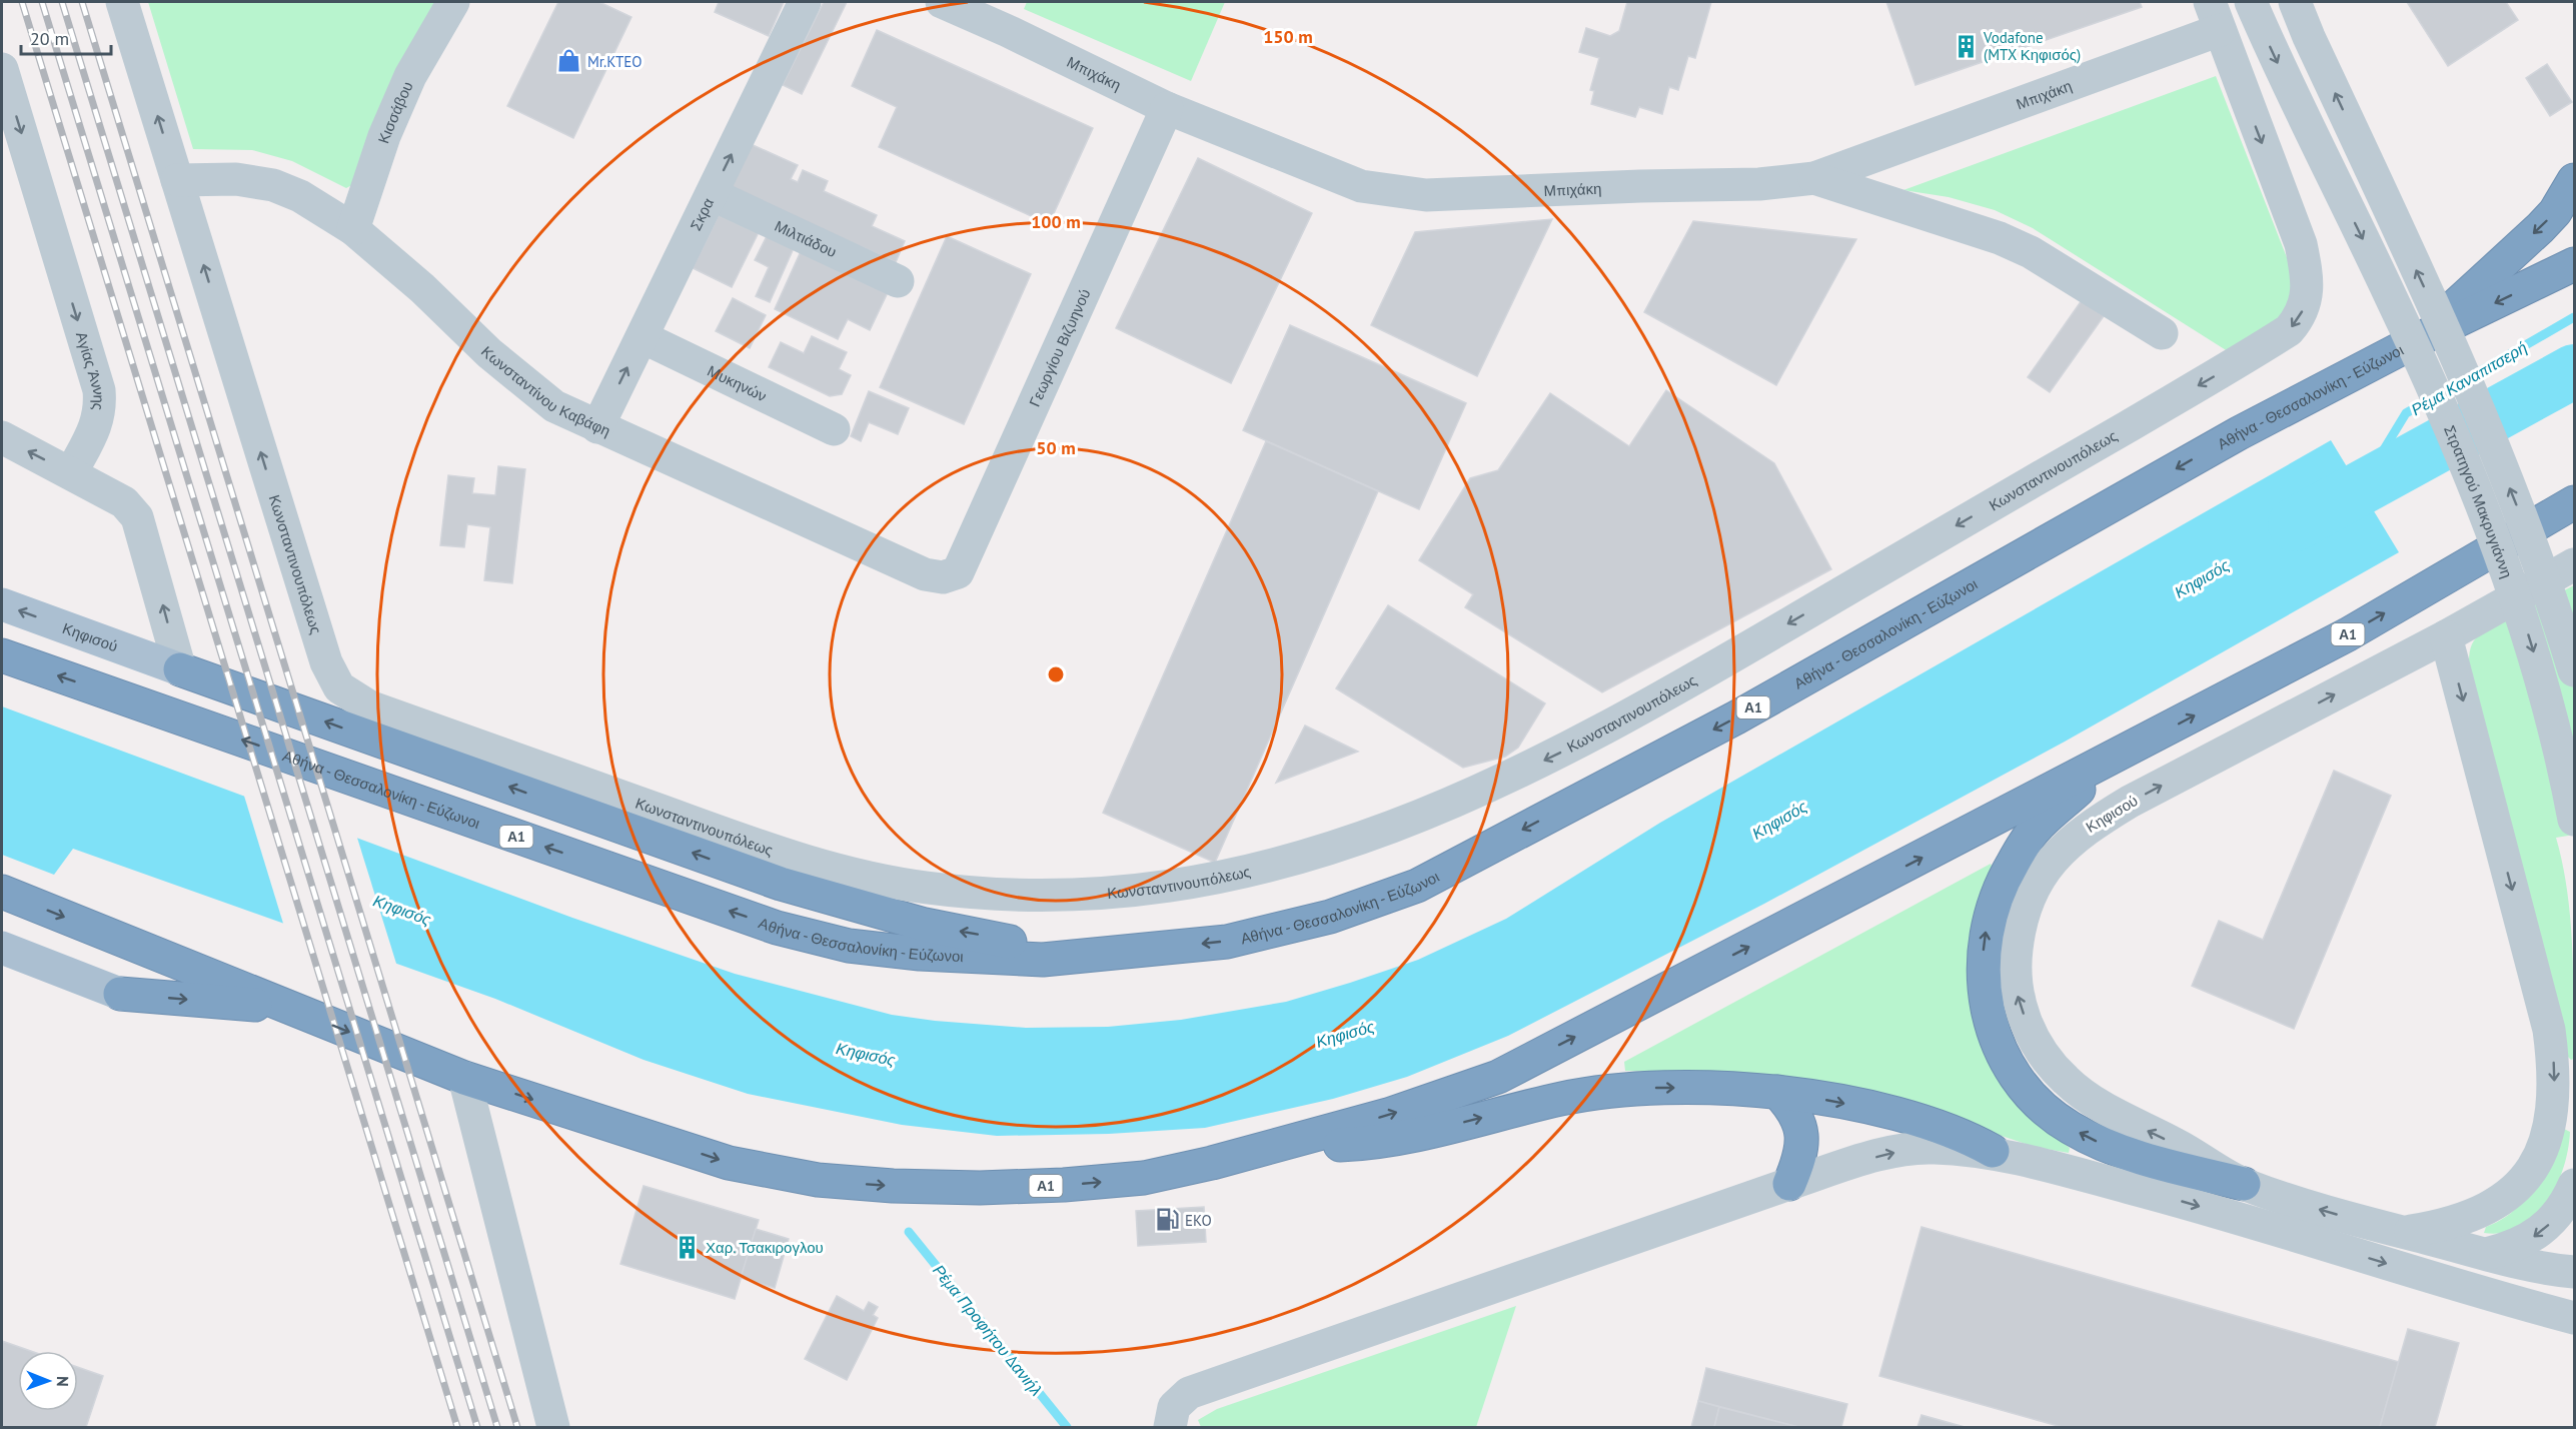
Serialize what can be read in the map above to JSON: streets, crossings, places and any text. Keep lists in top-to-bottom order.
{
  "streets": {
    "highway": ["Αθήνα - Θεσσαλονίκη - Εύζωνοι", "Α1"],
    "main road": ["Κηφισού"],
    "street": [
      "Μπιχάκη",
      "Κισσάβου",
      "Σκρα",
      "Μιλτιάδου",
      "Γεωργίου Βιζυηνού",
      "Αγίας Άννης",
      "Μυκηνών",
      "Κωνσταντίνου Καβάφη",
      "Κωνσταντινουπόλεως",
      "Στρατηγού Μακρυγιάννη"
    ]
  },
  "crossings": [
    ["Μπιχάκη", "Γεωργίου Βιζυηνού"],
    ["Μπιχάκη", "Κωνσταντινουπόλεως"],
    ["Κισσάβου", "Κωνσταντίνου Καβάφη"],
    ["Σκρα", "Μιλτιάδου"],
    ["Σκρα", "Μυκηνών"],
    ["Σκρα", "Κωνσταντίνου Καβάφη"],
    ["Γεωργίου Βιζυηνού", "Κωνσταντίνου Καβάφη"],
    ["Κωνσταντίνου Καβάφη", "Κωνσταντινουπόλεως"]
  ],
  "one_way": ["Σκρα", "Αγίας Άννης"],
  "water": ["Ρέμα Καναπιτσερή", "Κηφισός", "Ρέμα Προφήτου Δανιήλ"],
  "places": {
    "building": ["Vodafone (MTX Κηφισός)", "Χαρ. Τσακιρογλου"],
    "shop": ["Mr.KTEO"],
    "fuel station": ["EKO"]
  },
  "scale_bar": "20 m",
  "north": "right",
  "rings": ["150 m", "100 m", "50 m"]
}
